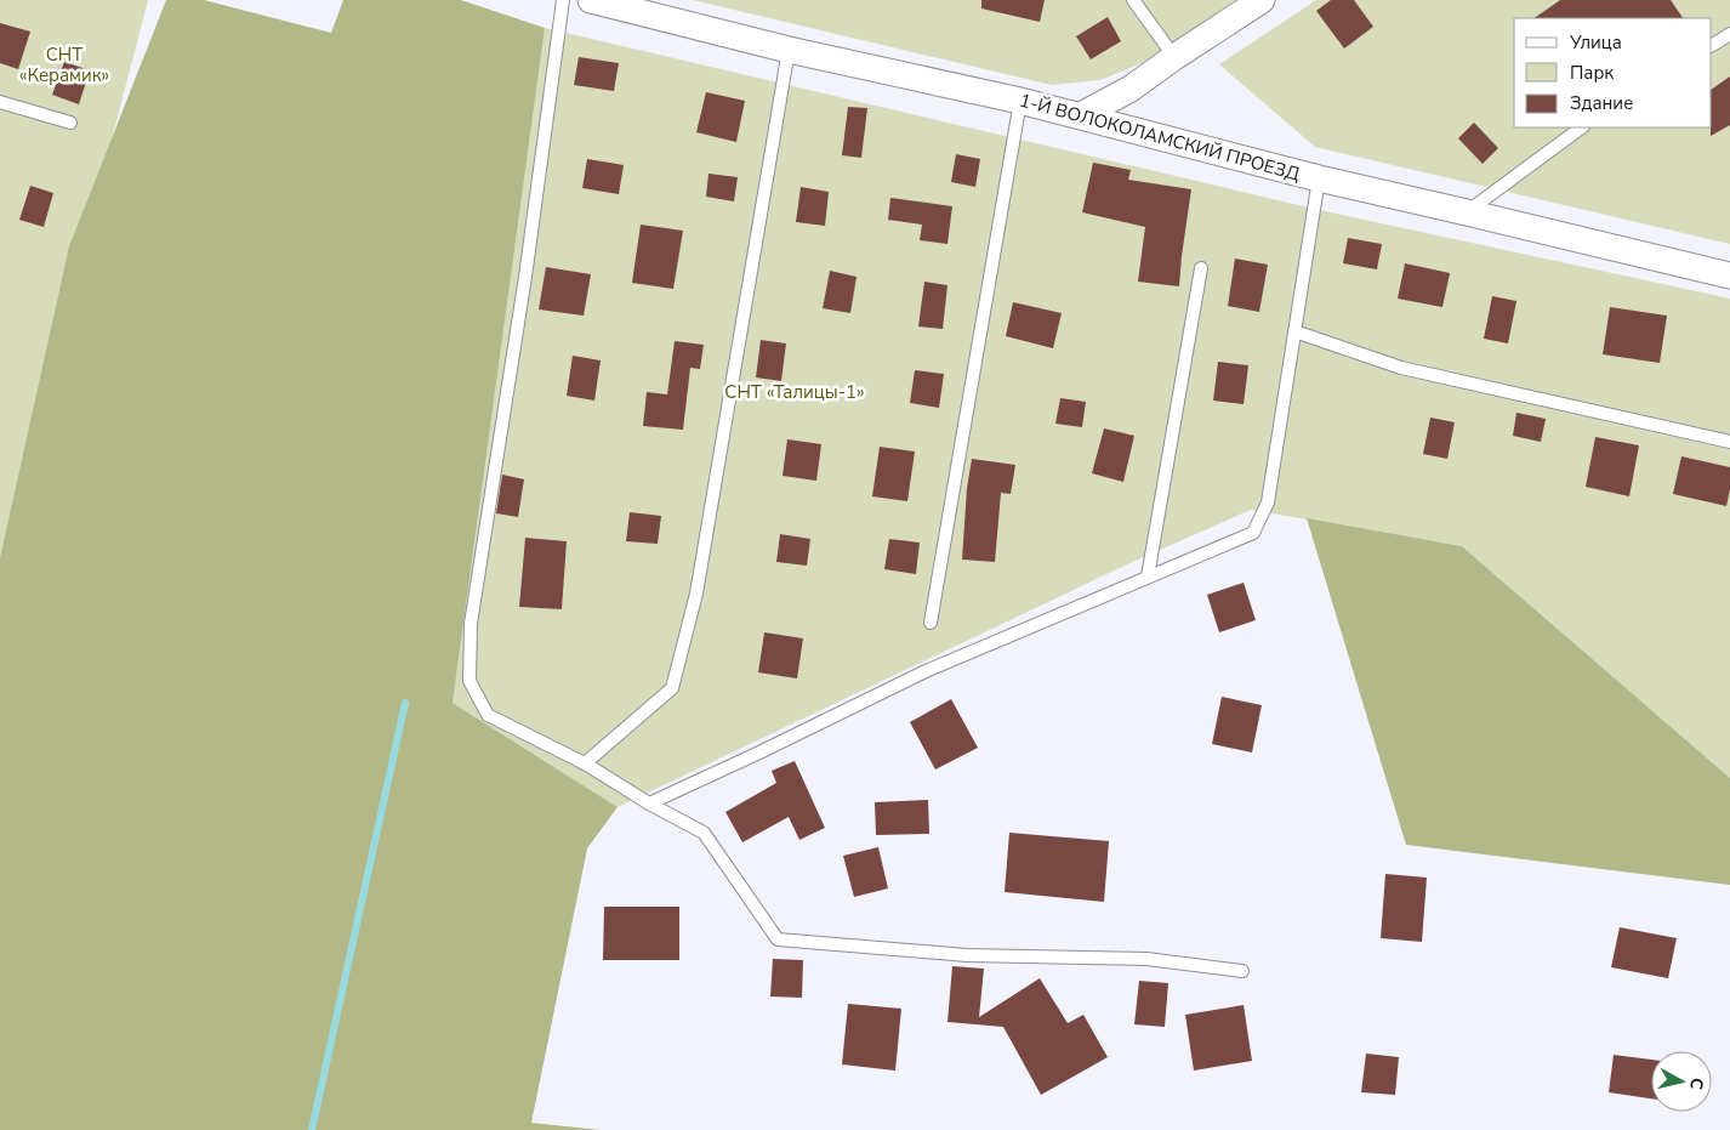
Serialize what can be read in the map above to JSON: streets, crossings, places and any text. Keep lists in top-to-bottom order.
{
  "streets": {
    "street": ["1-Й ВОЛОКОЛАМСКИЙ ПРОЕЗД"]
  },
  "parks": ["СНТ «Керамик»", "СНТ «Талицы-1»"],
  "legend": ["Улица", "Парк", "Здание"],
  "north": "right"
}
